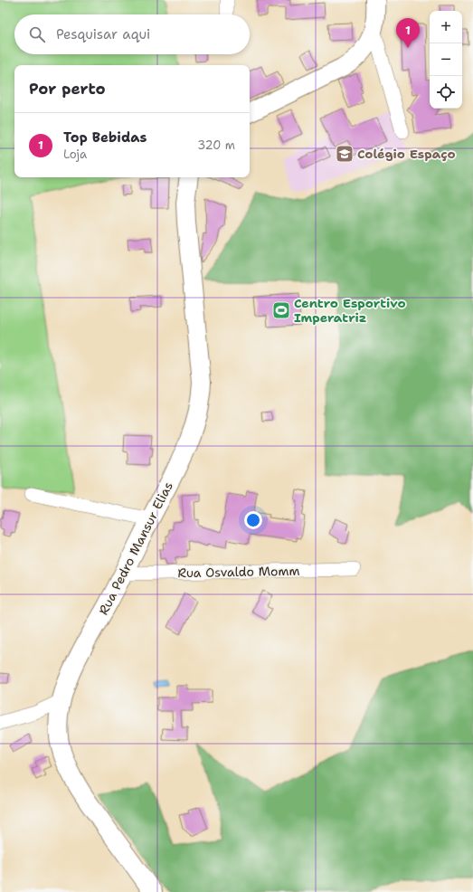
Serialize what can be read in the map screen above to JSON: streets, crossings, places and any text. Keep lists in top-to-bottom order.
{
  "streets": {
    "main road": ["Rua Pedro Mansur Elias"],
    "street": ["Rua Osvaldo Momm"]
  },
  "crossings": [
    ["Rua Pedro Mansur Elias", "Rua Osvaldo Momm"]
  ],
  "places": {
    "school or university": ["Colégio Espaço"],
    "sports": ["Centro Esportivo Imperatriz"]
  },
  "page": {
    "map_buttons": ["+", "−"],
    "search": "Pesquisar aqui",
    "pins": "1",
    "heading": "Por perto",
    "list": [
      {
        "mark": "1",
        "name": "Top Bebidas",
        "note": "Loja",
        "value": "320 m"
      }
    ]
  }
}
